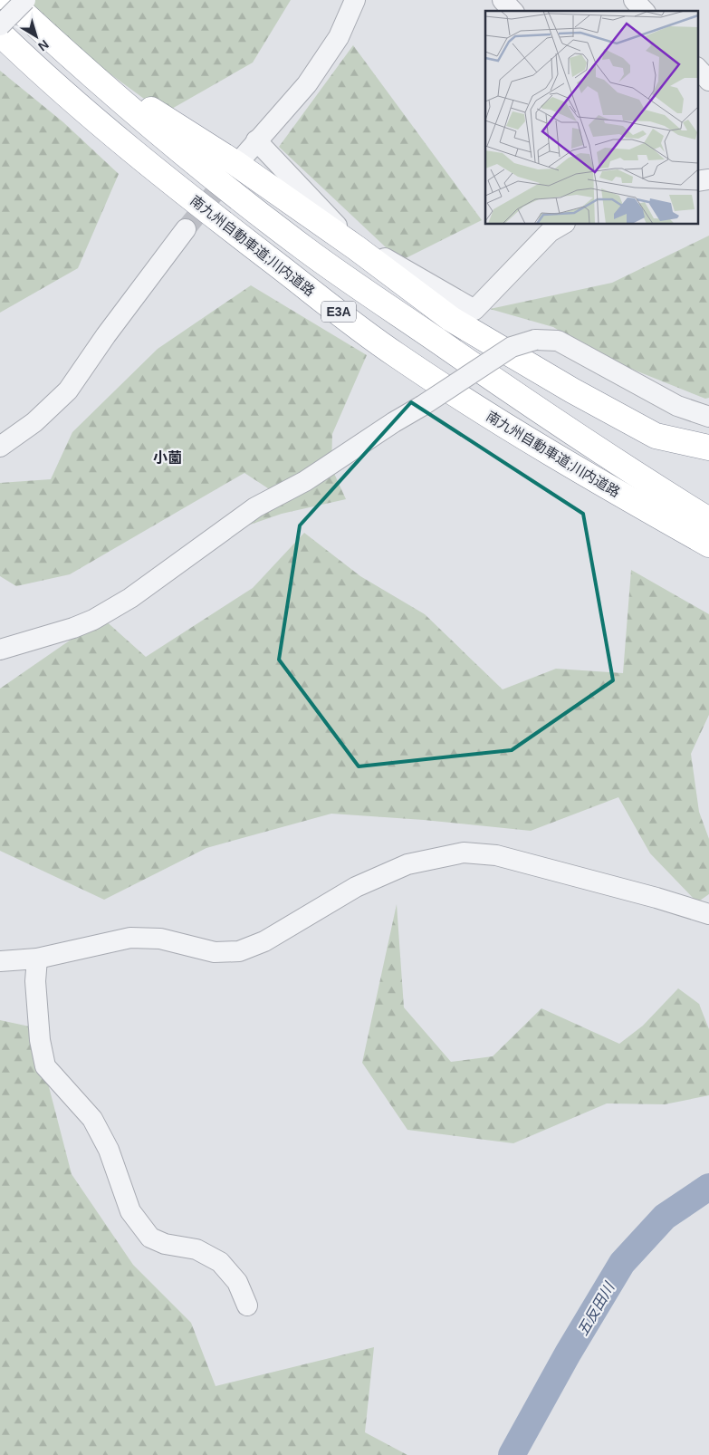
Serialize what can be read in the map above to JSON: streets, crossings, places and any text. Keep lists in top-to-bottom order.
{
  "streets": {
    "highway": ["南九州自動車道;川内道路", "E3A"]
  },
  "districts": ["小薗"],
  "water": ["五反田川"],
  "north": "bottom right"
}
